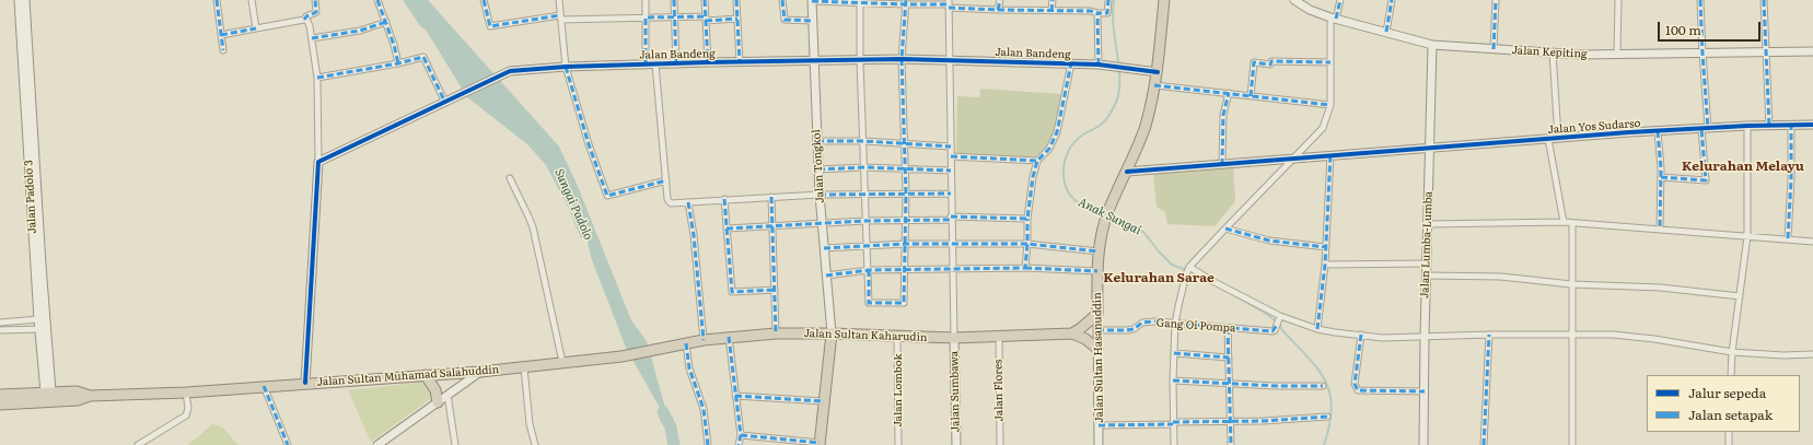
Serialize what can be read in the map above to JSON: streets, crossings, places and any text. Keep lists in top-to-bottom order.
{
  "streets": {
    "highway": ["Jalan Sultan Kaharudin", "Jalan Sultan Hasanuddin", "Jalan Sultan Muhamad Salahuddin"],
    "street": [
      "Jalan Kepiting",
      "Jalan Bandeng",
      "Jalan Yos Sudarso",
      "Jalan Tongkol",
      "Jalan Padolo 3",
      "Jalan Lumba-Lumba",
      "Gang Oi Pompa",
      "Jalan Lombok",
      "Jalan Flores",
      "Jalan Sumbawa"
    ]
  },
  "crossings": [
    ["Jalan Kepiting", "Jalan Lumba-Lumba"],
    ["Jalan Bandeng", "Jalan Tongkol"],
    ["Jalan Bandeng", "Jalan Sultan Hasanuddin"],
    ["Jalan Yos Sudarso", "Jalan Lumba-Lumba"],
    ["Jalan Yos Sudarso", "Jalan Sultan Hasanuddin"],
    ["Jalan Tongkol", "Jalan Sultan Kaharudin"],
    ["Jalan Padolo 3", "Jalan Sultan Muhamad Salahuddin"],
    ["Gang Oi Pompa", "Jalan Sultan Hasanuddin"],
    ["Jalan Sultan Kaharudin", "Jalan Sultan Muhamad Salahuddin"],
    ["Jalan Sultan Kaharudin", "Jalan Lombok"],
    ["Jalan Sultan Kaharudin", "Jalan Flores"],
    ["Jalan Sultan Kaharudin", "Jalan Sumbawa"]
  ],
  "districts": ["Kelurahan Melayu", "Kelurahan Sarae"],
  "water": ["Sungai Padolo", "Anak Sungai"],
  "legend": ["Jalur sepeda", "Jalan setapak"],
  "scale_bar": "100 m"
}
